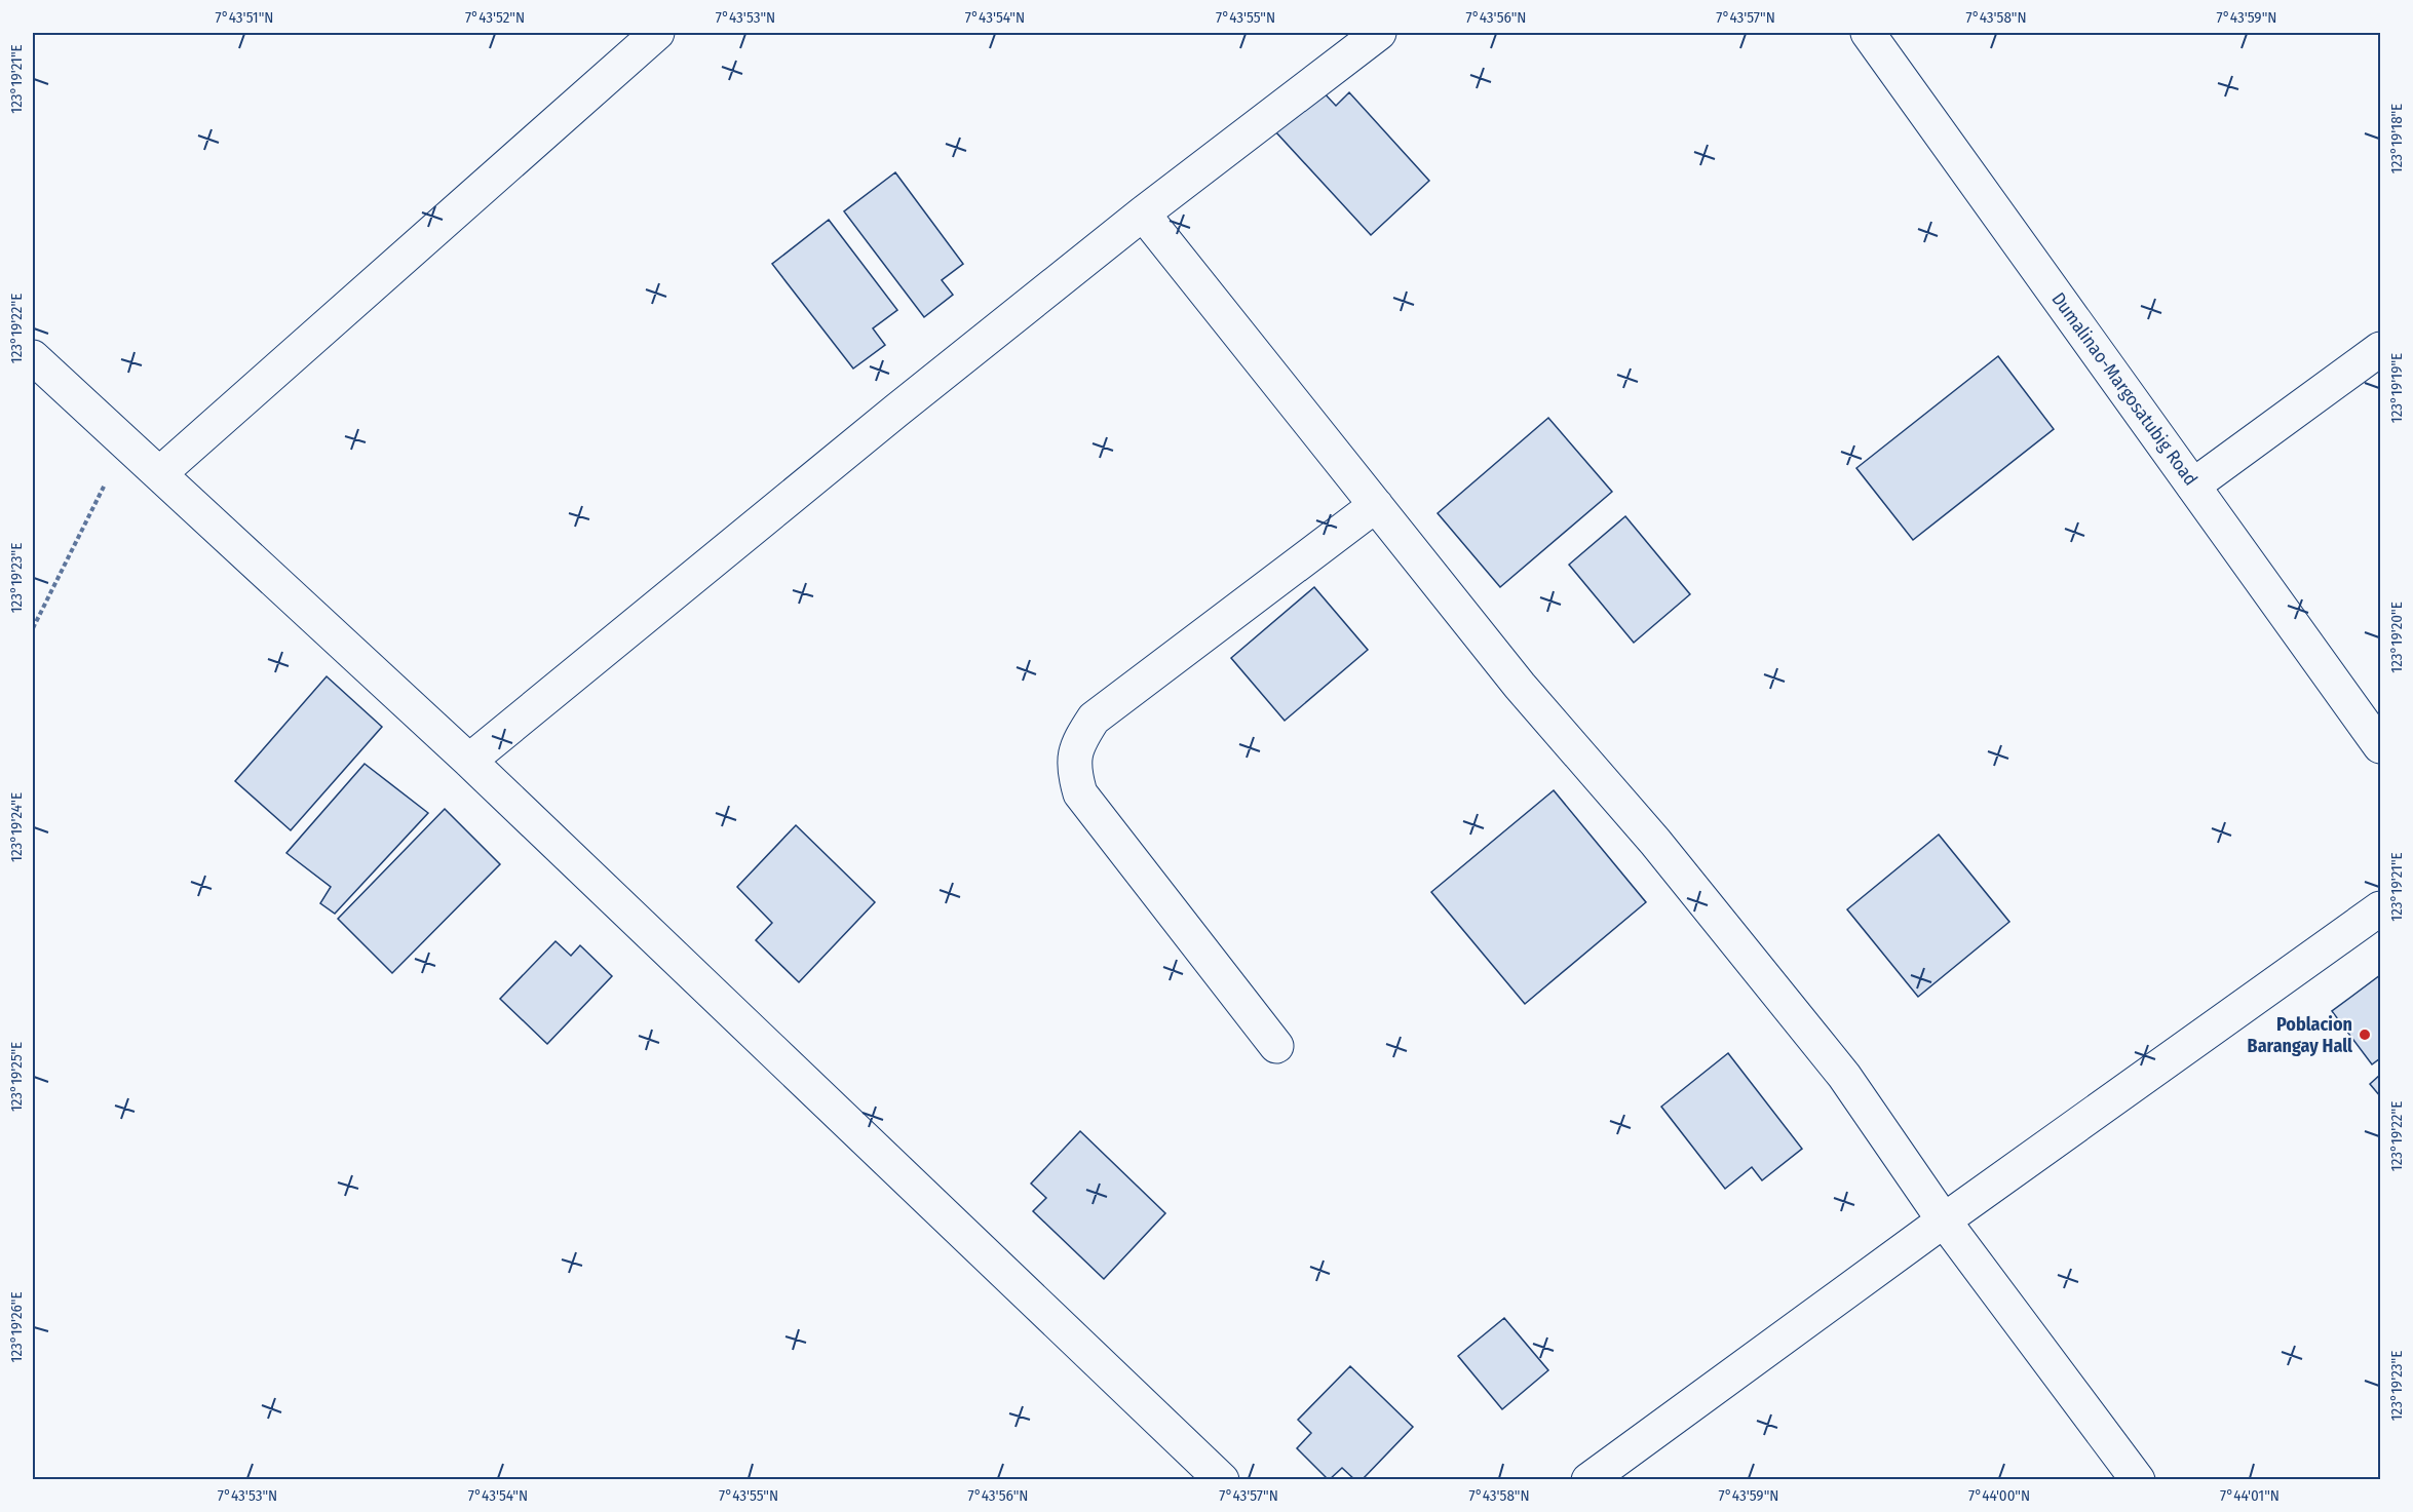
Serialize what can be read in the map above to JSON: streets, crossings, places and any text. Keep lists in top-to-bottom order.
{
  "streets": {
    "street": ["Dumalinao-Margosatubig Road"]
  },
  "places": ["Poblacion Barangay Hall"],
  "coordinates": [
    "7°43'51\"N",
    "7°43'52\"N",
    "7°43'53\"N",
    "7°43'54\"N",
    "7°43'55\"N",
    "7°43'56\"N",
    "7°43'57\"N",
    "7°43'58\"N",
    "7°43'59\"N",
    "123°19'21\"E",
    "123°19'18\"E",
    "123°19'22\"E",
    "123°19'19\"E",
    "123°19'23\"E",
    "123°19'20\"E",
    "123°19'24\"E",
    "123°19'25\"E",
    "123°19'26\"E",
    "7°44'00\"N",
    "7°44'01\"N"
  ]
}
